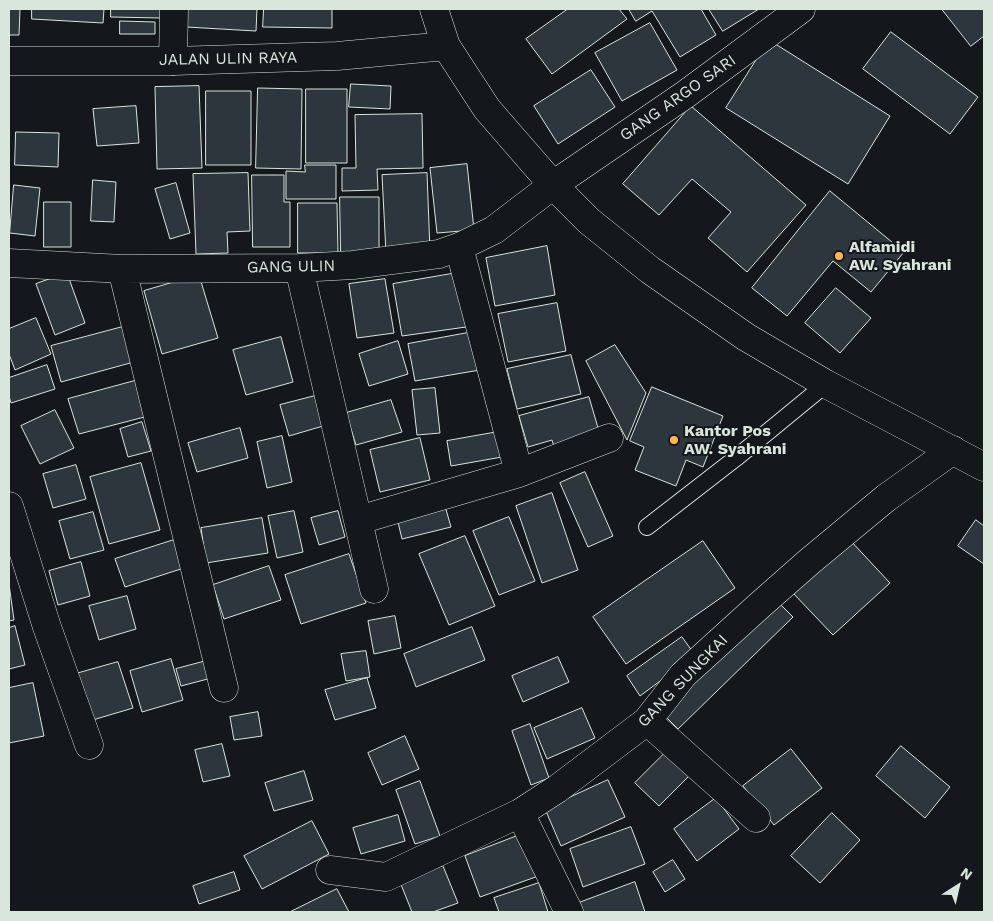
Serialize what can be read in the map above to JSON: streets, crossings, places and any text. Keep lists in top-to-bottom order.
{
  "streets": {
    "street": [
      "JALAN ULIN RAYA",
      "GANG ARGO SARI",
      "GANG ULIN",
      "GANG SUNGKAI"
    ]
  },
  "crossings": [
    ["GANG ARGO SARI", "GANG ULIN"]
  ],
  "places": ["Alfamidi AW. Syahrani", "Kantor Pos AW. Syahrani"],
  "north": "top right"
}
